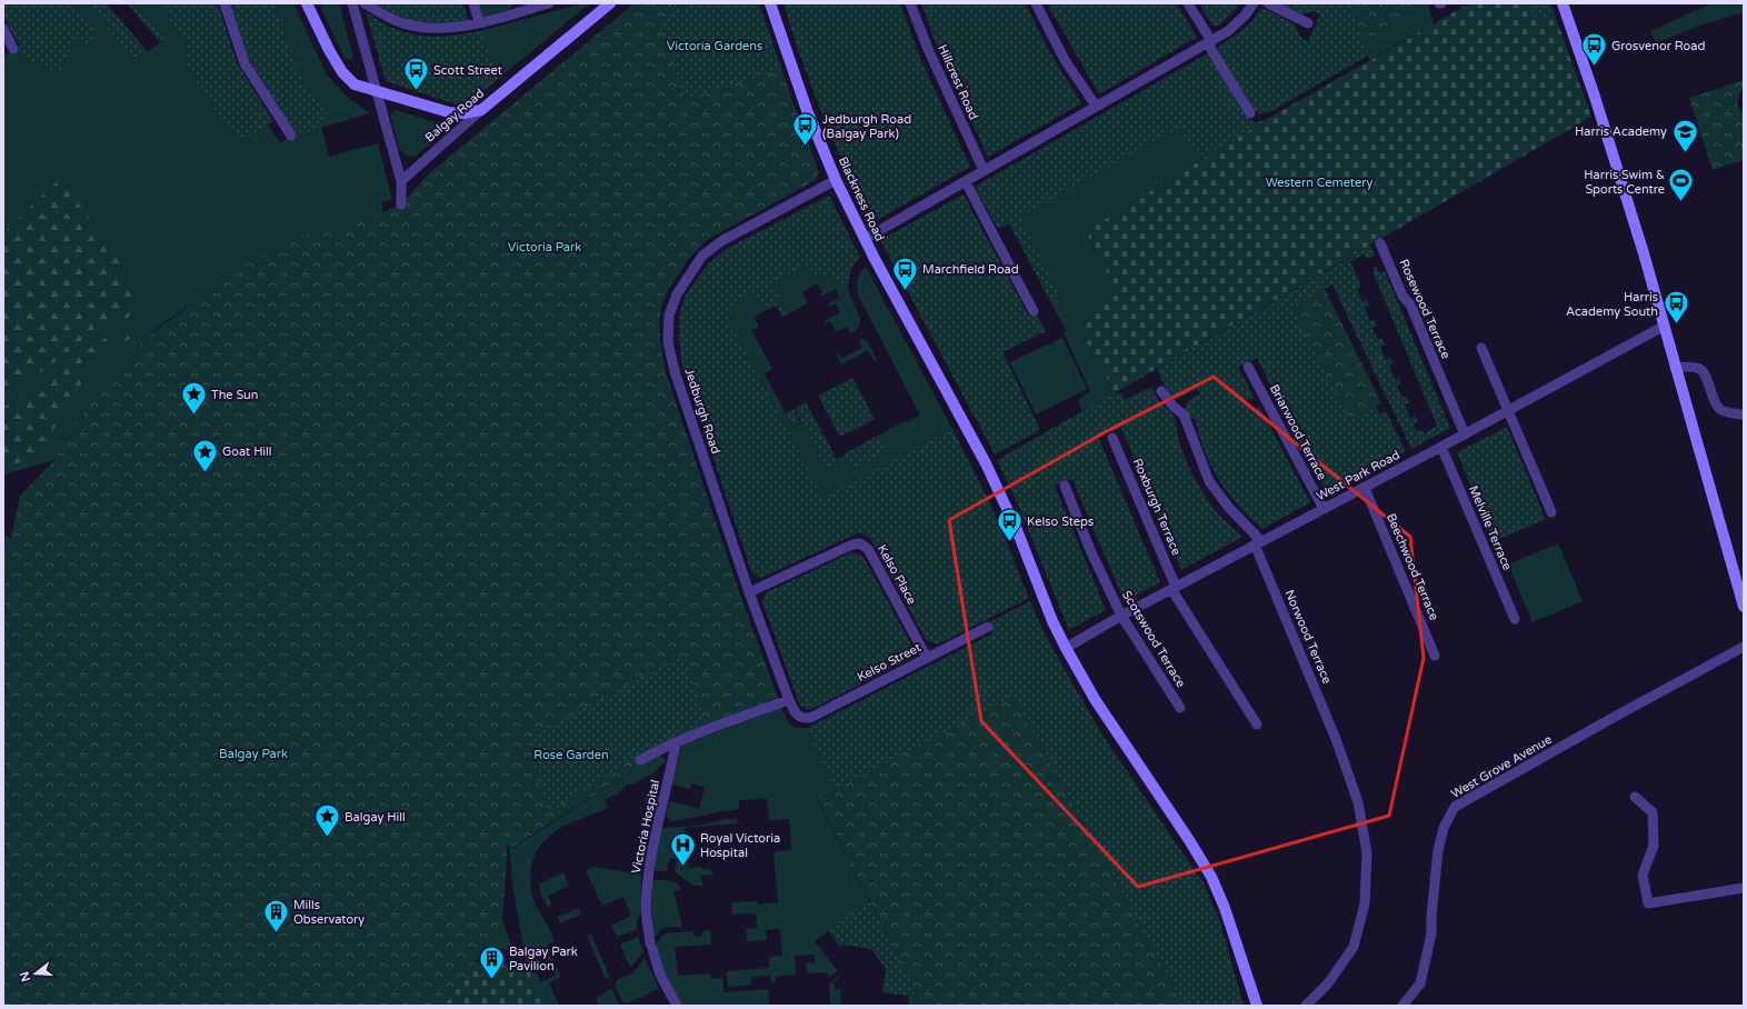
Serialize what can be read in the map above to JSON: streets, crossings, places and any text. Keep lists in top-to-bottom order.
{
  "streets": {
    "street": [
      "Hillcrest Road",
      "Balgay Road",
      "Blackness Road",
      "Rosewood Terrace",
      "Jedburgh Road",
      "Briarwood Terrace",
      "West Park Road",
      "Roxburgh Terrace",
      "Melville Terrace",
      "Beechwood Terrace",
      "Kelso Place",
      "Norwood Terrace",
      "Scotswood Terrace",
      "Kelso Street",
      "West Grove Avenue",
      "Victoria Hospital"
    ]
  },
  "crossings": [
    ["Blackness Road", "Jedburgh Road"],
    ["Blackness Road", "West Park Road"],
    ["Rosewood Terrace", "West Park Road"],
    ["Jedburgh Road", "Kelso Place"],
    ["Jedburgh Road", "Kelso Street"],
    ["Briarwood Terrace", "West Park Road"],
    ["West Park Road", "Roxburgh Terrace"],
    ["West Park Road", "Melville Terrace"],
    ["West Park Road", "Beechwood Terrace"],
    ["West Park Road", "Norwood Terrace"],
    ["West Park Road", "Scotswood Terrace"],
    ["Kelso Place", "Kelso Street"]
  ],
  "parks": [
    "Victoria Gardens",
    "Western Cemetery",
    "Victoria Park",
    "Balgay Park",
    "Rose Garden"
  ],
  "places": {
    "bus stop": [
      "Grosvenor Road",
      "Scott Street",
      "Jedburgh Road (Balgay Park)",
      "Marchfield Road",
      "Harris Academy South",
      "Kelso Steps"
    ],
    "school or university": ["Harris Academy"],
    "sports": ["Harris Swim & Sports Centre"],
    "place": ["The Sun", "Goat Hill", "Balgay Hill"],
    "hospital": ["Royal Victoria Hospital"],
    "building": ["Mills Observatory", "Balgay Park Pavilion"]
  },
  "north": "left"
}
